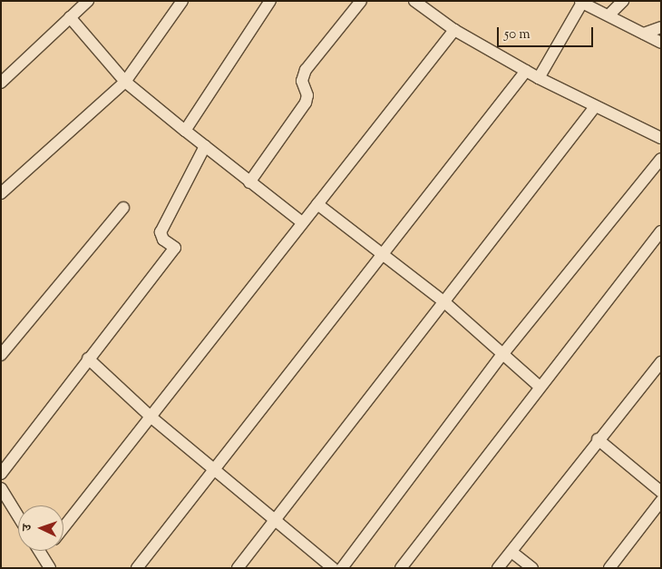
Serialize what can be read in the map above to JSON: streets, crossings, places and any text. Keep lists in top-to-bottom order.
{
  "scale_bar": "50 m",
  "north": "left"
}
